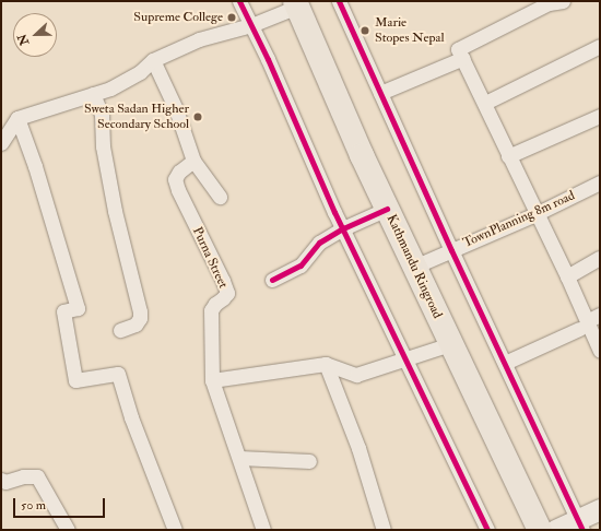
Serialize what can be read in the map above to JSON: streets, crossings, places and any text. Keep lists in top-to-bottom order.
{
  "streets": {
    "highway": ["Kathmandu Ringroad"],
    "street": ["TownPlanning 8m road", "Purna Street"]
  },
  "crossings": [
    ["TownPlanning 8m road", "Kathmandu Ringroad"]
  ],
  "places": ["Supreme College", "Marie Stopes Nepal", "Sweta Sadan Higher Secondary School"],
  "scale_bar": "50 m",
  "north": "left"
}
